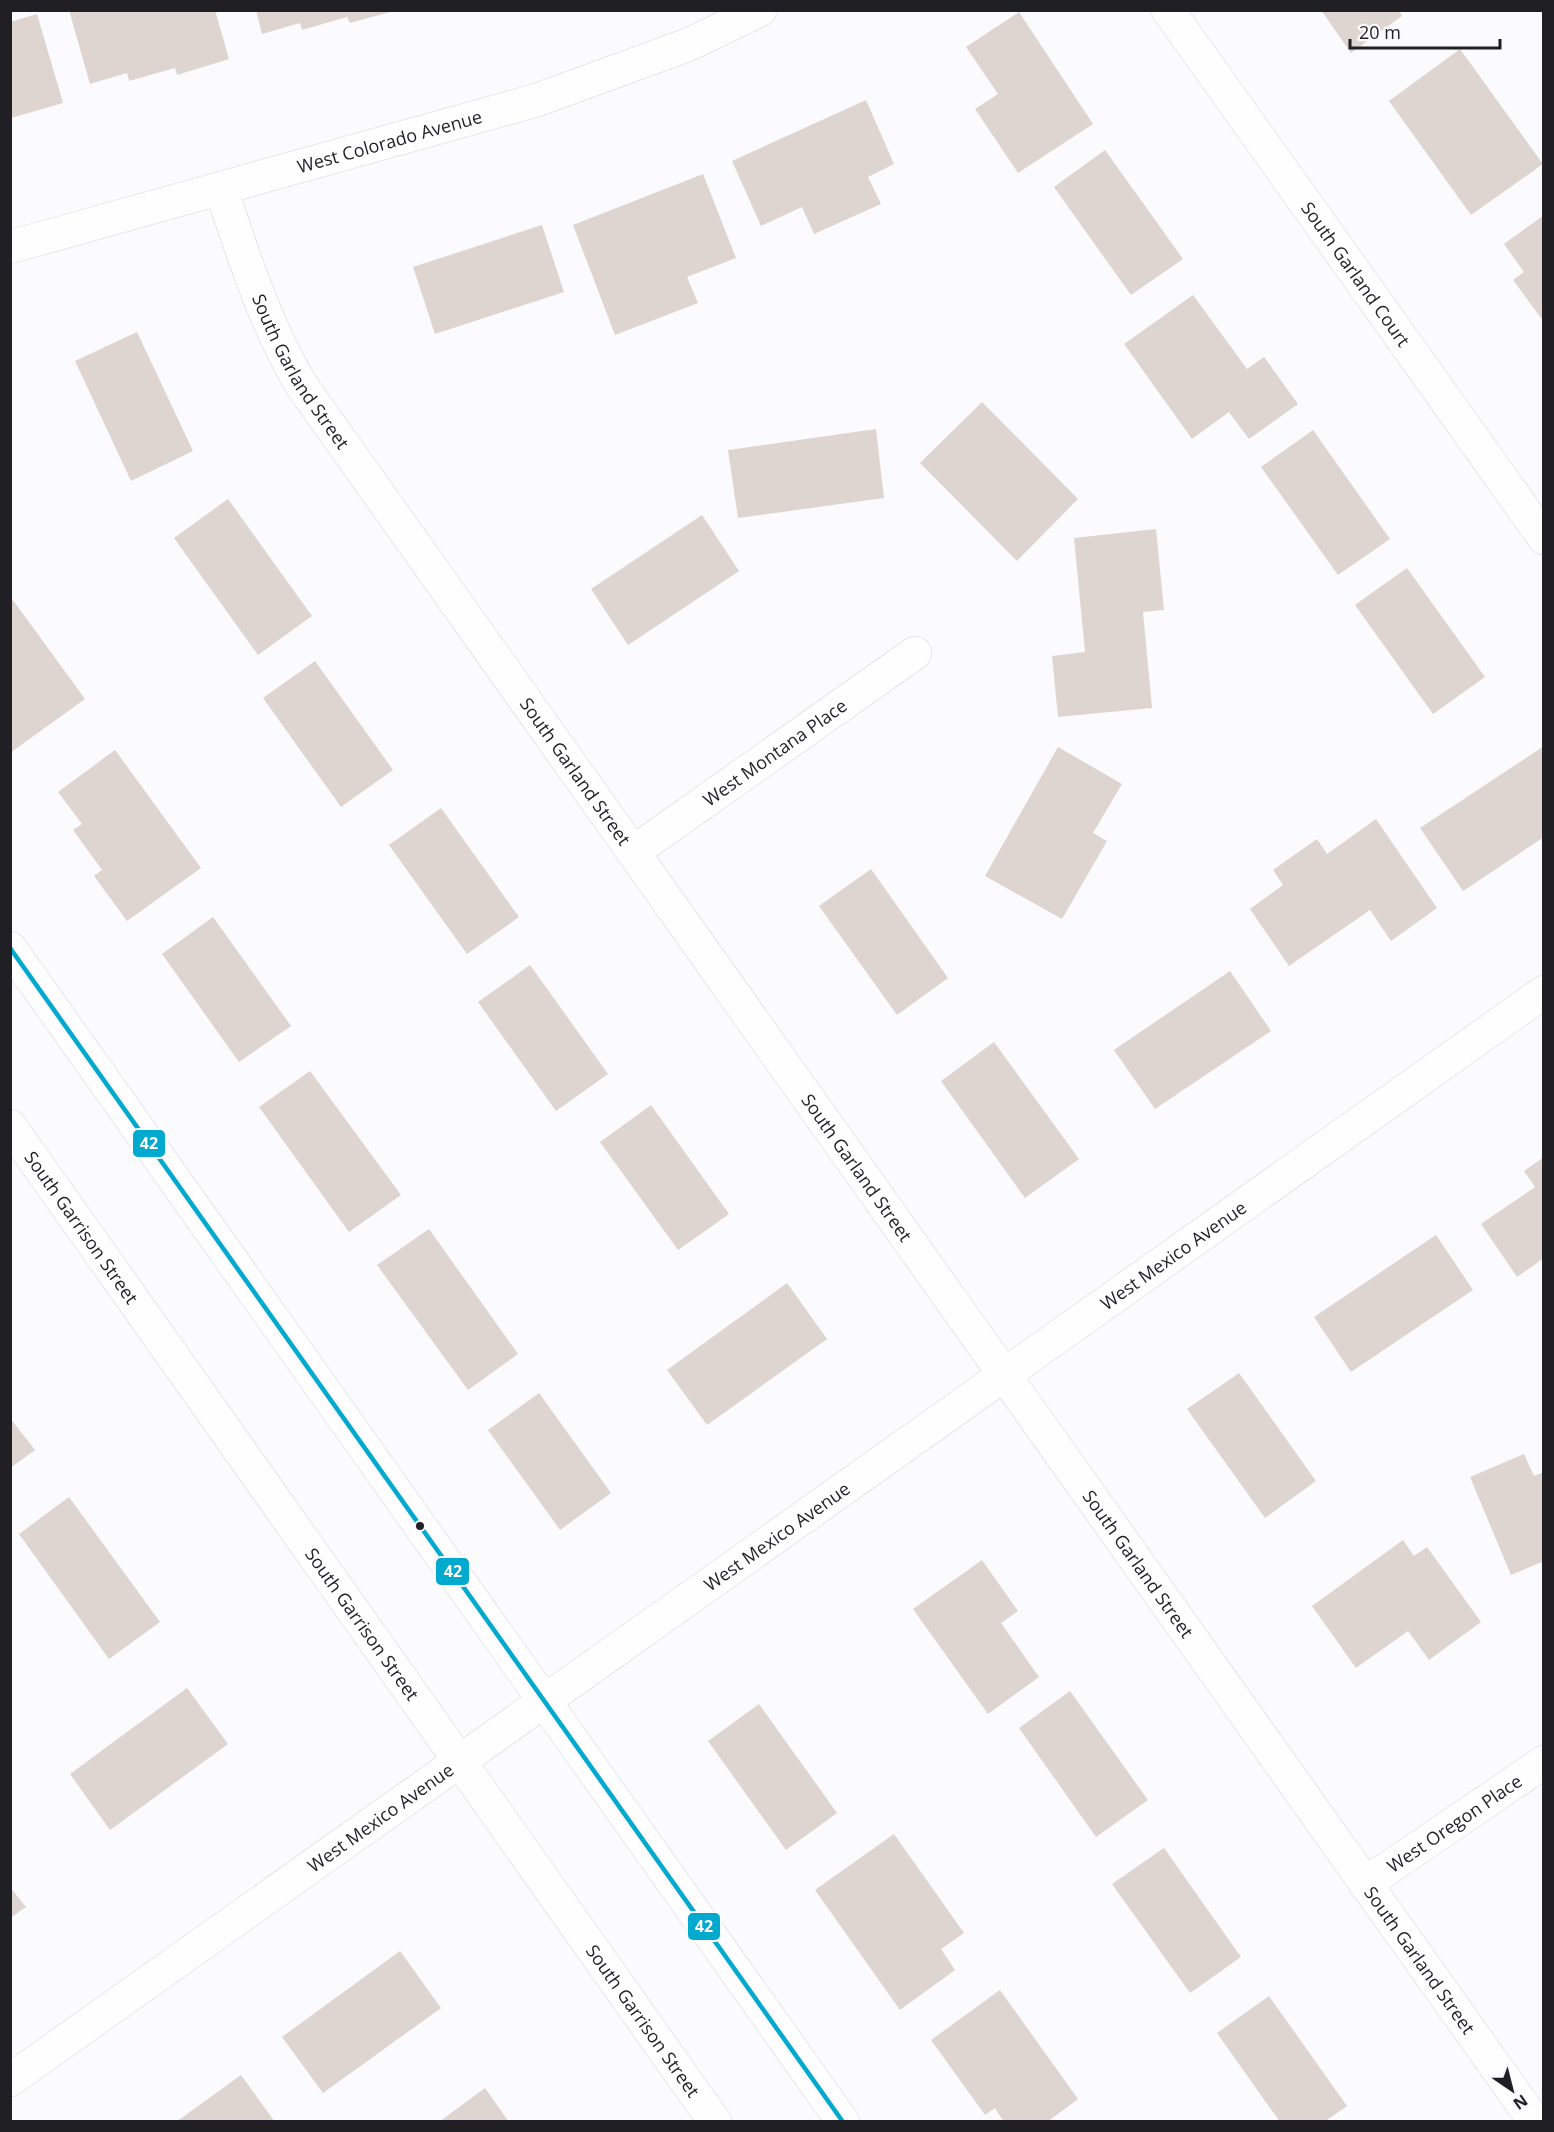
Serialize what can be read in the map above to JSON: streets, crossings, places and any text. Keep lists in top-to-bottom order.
{
  "streets": {
    "street": [
      "West Colorado Avenue",
      "South Garland Court",
      "South Garland Street",
      "West Montana Place",
      "South Garrison Street",
      "West Mexico Avenue",
      "West Oregon Place"
    ]
  },
  "crossings": [
    ["West Colorado Avenue", "South Garland Street"],
    ["South Garland Street", "West Montana Place"],
    ["South Garland Street", "West Mexico Avenue"],
    ["South Garland Street", "West Oregon Place"],
    ["South Garrison Street", "West Mexico Avenue"]
  ],
  "lines": ["transit line 42"],
  "scale_bar": "20 m",
  "north": "bottom right"
}
